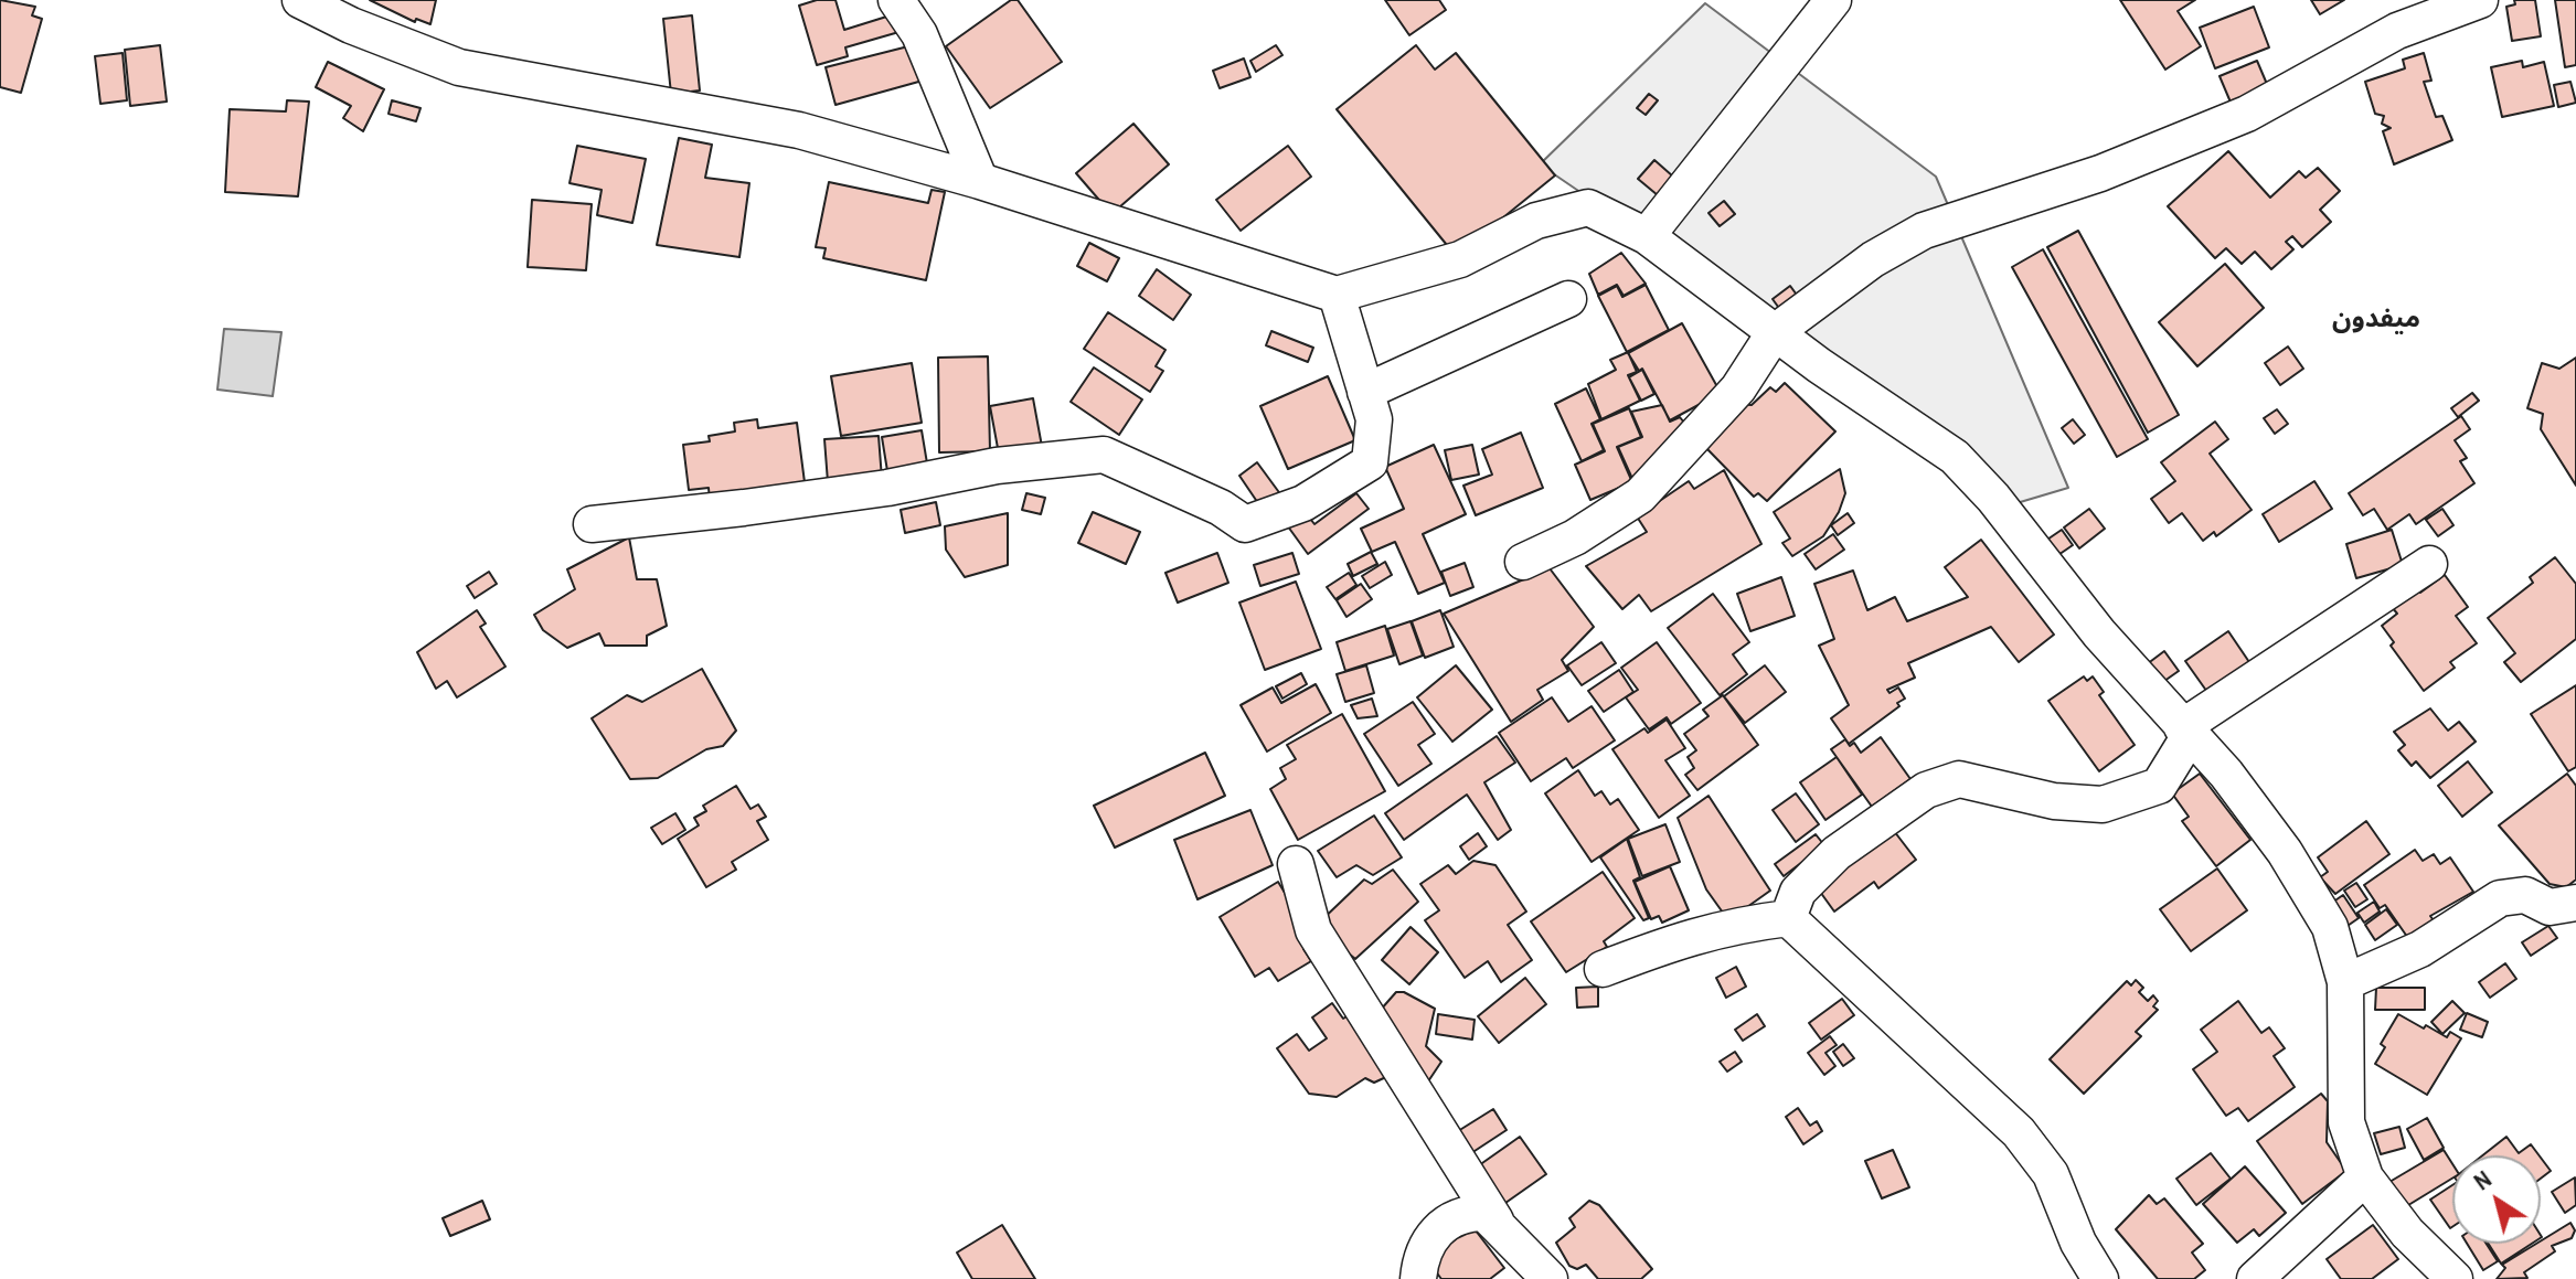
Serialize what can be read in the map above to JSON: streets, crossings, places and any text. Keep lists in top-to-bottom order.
{
  "districts": ["ميفدون"],
  "north": "top left"
}
